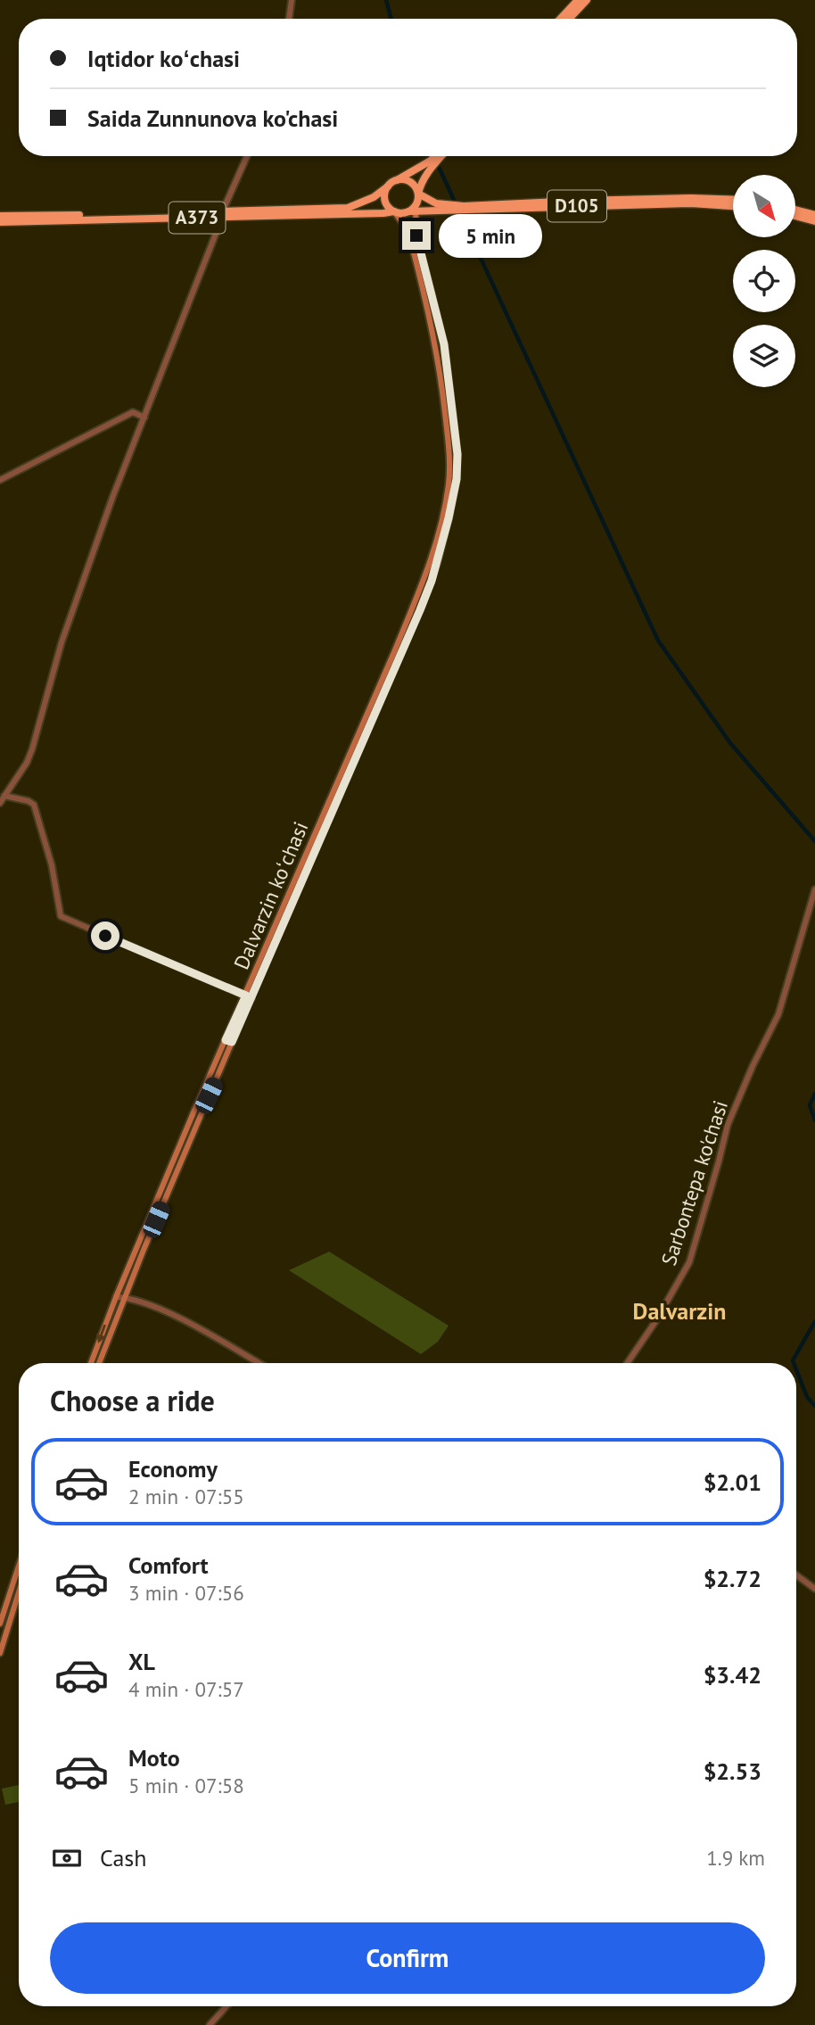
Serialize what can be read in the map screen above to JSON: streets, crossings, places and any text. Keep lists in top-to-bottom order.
{
  "streets": {
    "highway": ["D105", "A373"],
    "main road": ["Dalvarzin koʻchasi"],
    "street": ["Sarbontepa ko'chasi"]
  },
  "crossings": [
    ["D105", "A373"],
    ["D105", "Dalvarzin koʻchasi"],
    ["A373", "Dalvarzin koʻchasi"]
  ],
  "districts": ["Dalvarzin"],
  "north": "bottom right",
  "page": {
    "banner": ["Iqtidor koʻchasi", "Saida Zunnunova ko'chasi"],
    "bubble": "5 min",
    "heading": "Choose a ride",
    "list": [
      {
        "name": "Economy",
        "note": "2 min · 07:55",
        "value": "$2.01"
      },
      {
        "name": "Comfort",
        "note": "3 min · 07:56",
        "value": "$2.72"
      },
      {
        "name": "XL",
        "note": "4 min · 07:57",
        "value": "$3.42"
      },
      {
        "name": "Moto",
        "note": "5 min · 07:58",
        "value": "$2.53"
      }
    ],
    "pay": ["Cash", "1.9 km"],
    "buttons": "Confirm"
  }
}
